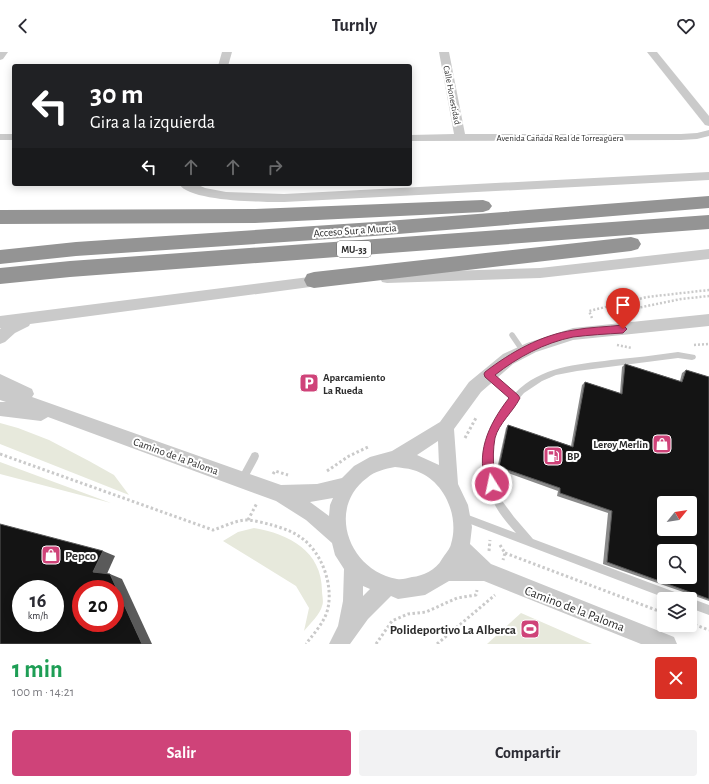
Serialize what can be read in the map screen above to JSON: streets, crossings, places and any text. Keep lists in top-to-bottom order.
{
  "streets": {
    "highway": ["Acceso Sur a Murcia", "MU-33"],
    "street": ["Calle Honestidad", "Avenida Cañada Real de Torreagüera", "Camino de la Paloma"]
  },
  "crossings": [
    ["Calle Honestidad", "Avenida Cañada Real de Torreagüera"]
  ],
  "places": {
    "parking": ["Aparcamiento La Rueda"],
    "shop": ["Leroy Merlin", "Pepco"],
    "fuel station": ["BP"],
    "sports": ["Polideportivo La Alberca"]
  },
  "north": "top right",
  "page": {
    "header": "Turnly",
    "turn": ["30 m", "Gira a la izquierda"],
    "speed": "16 km/h",
    "limit": "20",
    "heading": ["1 min", "100 m · 14:21"],
    "buttons": ["Salir", "Compartir"]
  }
}
